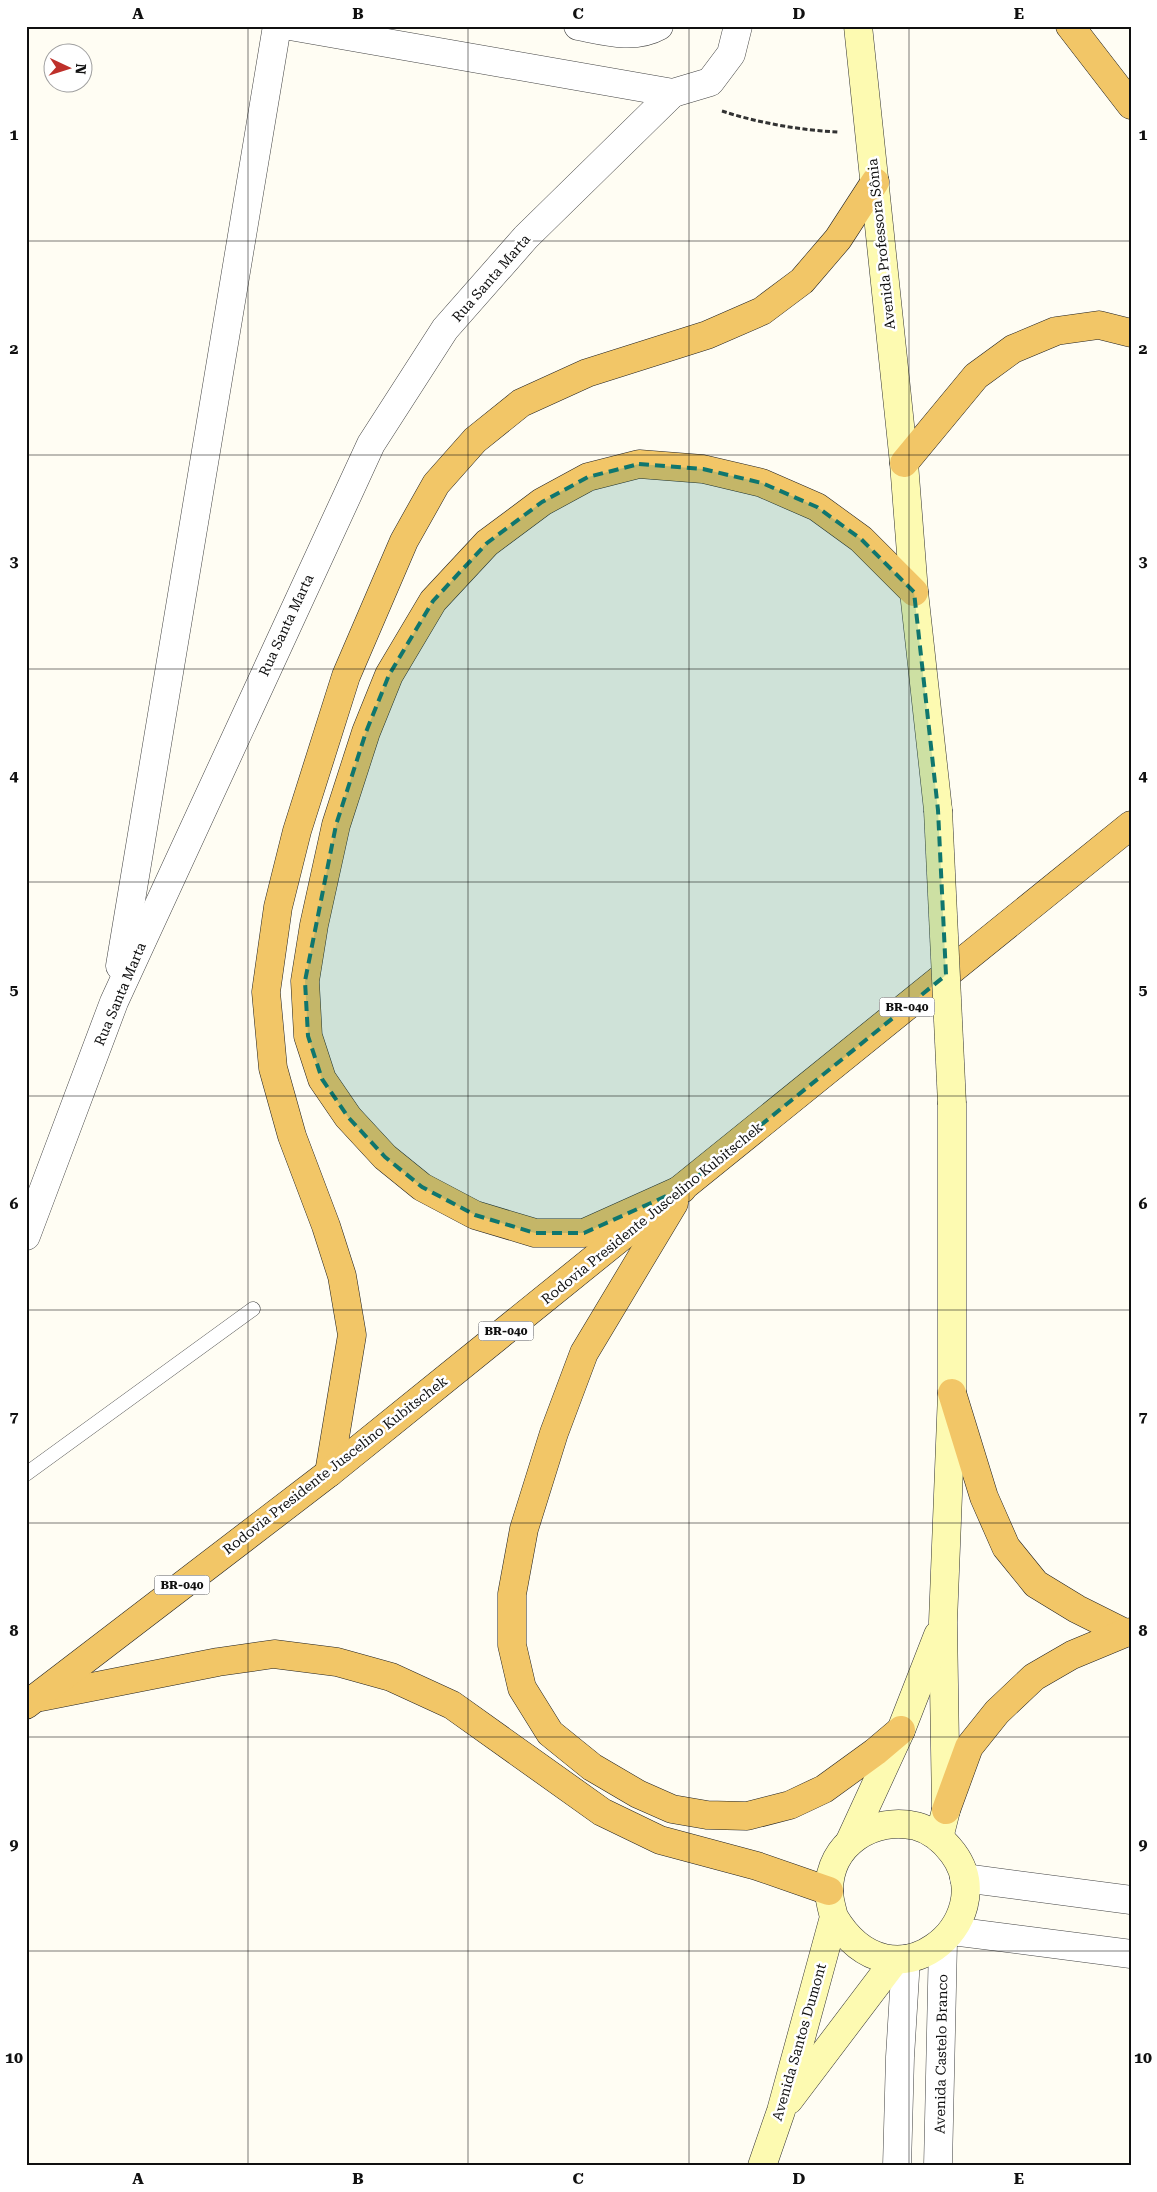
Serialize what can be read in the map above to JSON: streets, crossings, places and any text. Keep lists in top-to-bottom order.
{
  "streets": {
    "highway": ["BR-040", "Rodovia Presidente Juscelino Kubitschek"],
    "main road": ["Avenida Professora Sônia", "Avenida Santos Dumont"],
    "street": ["Rua Santa Marta", "Avenida Castelo Branco"]
  },
  "crossings": [
    ["Avenida Professora Sônia", "Avenida Santos Dumont"],
    ["Avenida Professora Sônia", "Avenida Castelo Branco"],
    ["Avenida Santos Dumont", "Avenida Castelo Branco"]
  ],
  "north": "right",
  "grid": {
    "columns": [
      "A",
      "B",
      "C",
      "D",
      "E"
    ],
    "rows": [
      "1",
      "2",
      "3",
      "4",
      "5",
      "6",
      "7",
      "8",
      "9",
      "10"
    ]
  }
}
